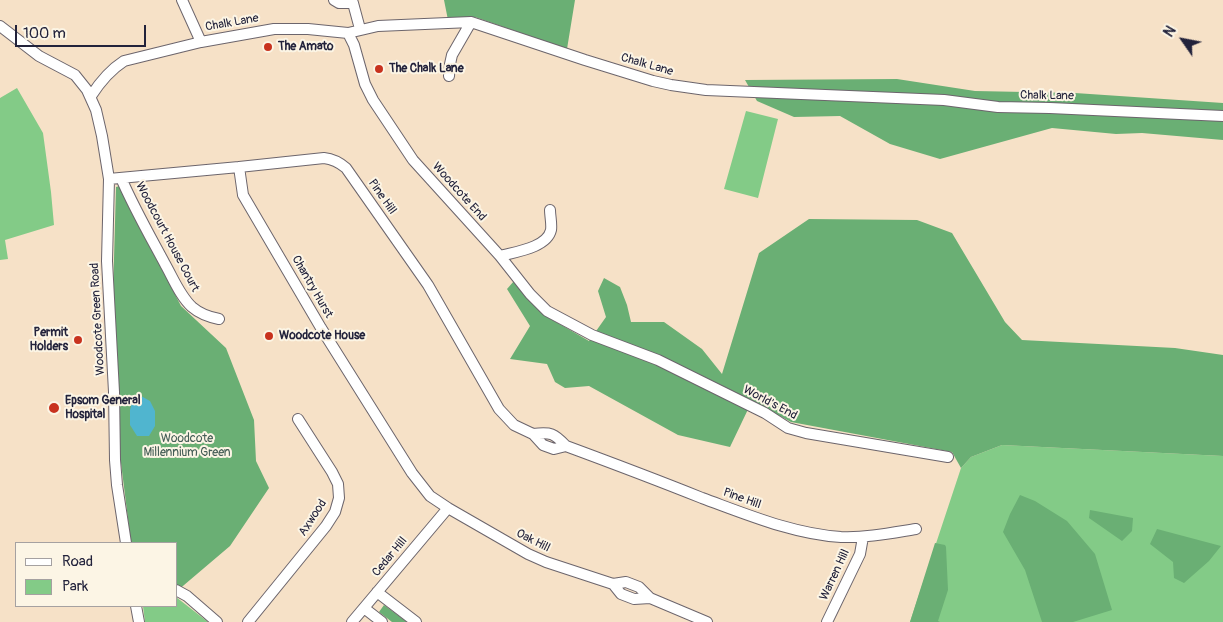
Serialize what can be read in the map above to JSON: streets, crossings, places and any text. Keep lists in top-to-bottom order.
{
  "streets": {
    "street": [
      "Chalk Lane",
      "Woodcote End",
      "Pine Hill",
      "Woodcourt House Court",
      "Chantry Hurst",
      "Woodcote Green Road",
      "World's End",
      "Axwood",
      "Oak Hill",
      "Cedar Hill",
      "Warren Hill"
    ]
  },
  "crossings": [
    ["Chalk Lane", "Woodcote End"],
    ["Chalk Lane", "Woodcote Green Road"],
    ["Woodcote End", "World's End"],
    ["Pine Hill", "Woodcourt House Court"],
    ["Pine Hill", "Chantry Hurst"],
    ["Pine Hill", "Woodcote Green Road"],
    ["Pine Hill", "Warren Hill"],
    ["Chantry Hurst", "Oak Hill"],
    ["Chantry Hurst", "Cedar Hill"],
    ["Oak Hill", "Cedar Hill"]
  ],
  "parks": ["Woodcote Millennium Green"],
  "places": [
    "The Amato",
    "The Chalk Lane",
    "Woodcote House",
    "Permit Holders",
    "Epsom General Hospital"
  ],
  "legend": ["Road", "Park"],
  "scale_bar": "100 m",
  "north": "top left"
}
